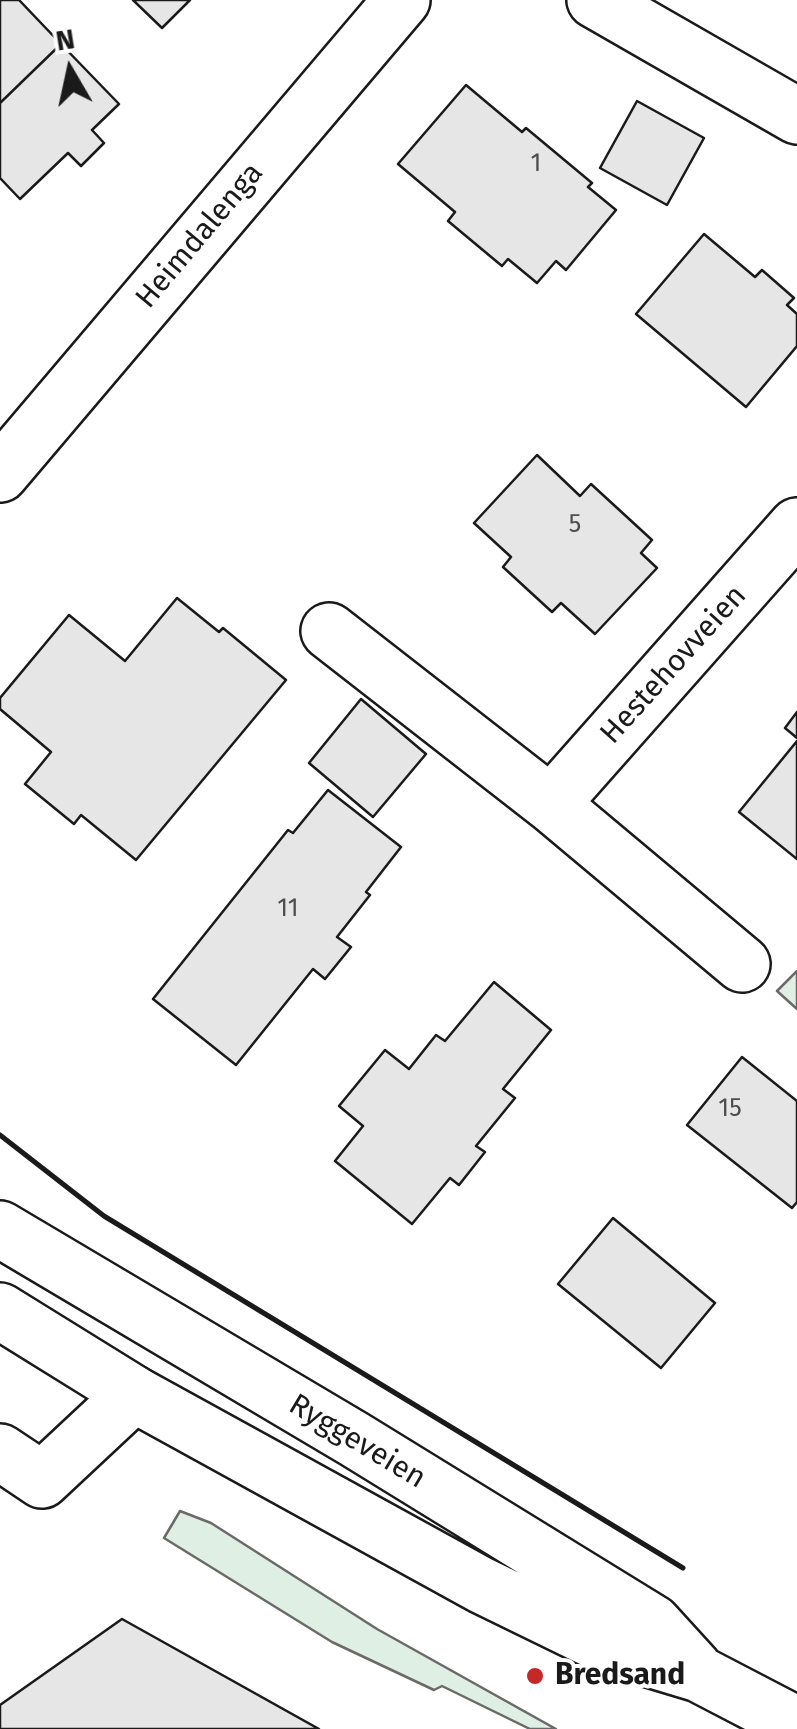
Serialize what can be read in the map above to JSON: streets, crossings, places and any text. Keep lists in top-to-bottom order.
{
  "streets": {
    "street": ["Heimdalenga", "Hestehovveien", "Ryggeveien"]
  },
  "places": ["Bredsand"],
  "house_numbers": [
    "1",
    "5",
    "11",
    "15"
  ],
  "north": "top"
}
